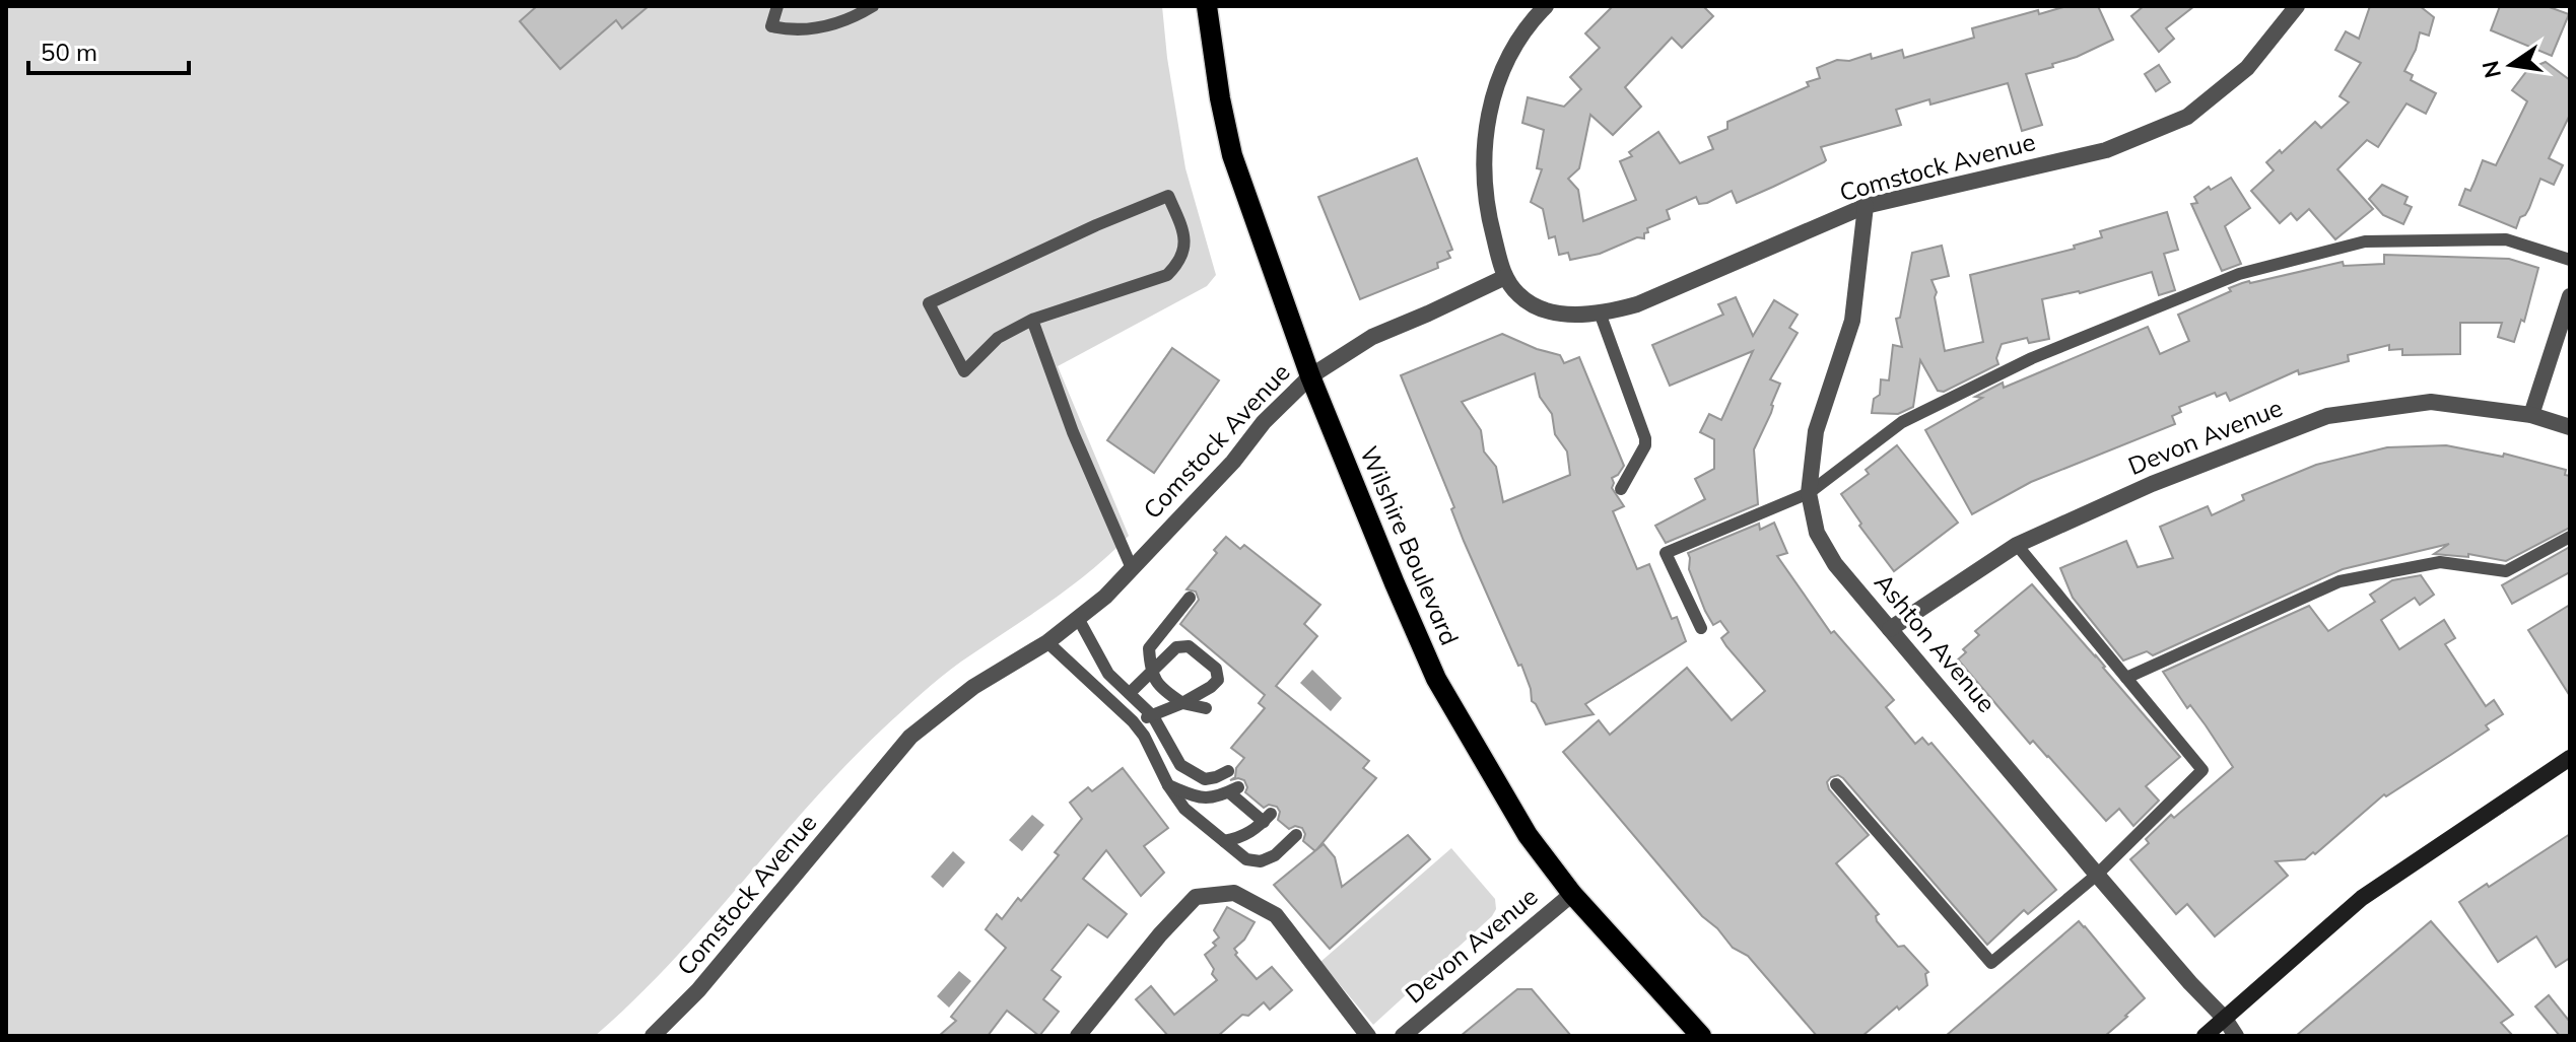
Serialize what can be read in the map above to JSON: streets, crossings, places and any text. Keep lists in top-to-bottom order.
{
  "streets": {
    "main road": ["Wilshire Boulevard"],
    "street": ["Comstock Avenue", "Devon Avenue", "Ashton Avenue"]
  },
  "crossings": [
    ["Comstock Avenue", "Wilshire Boulevard"],
    ["Comstock Avenue", "Ashton Avenue"],
    ["Devon Avenue", "Wilshire Boulevard"],
    ["Devon Avenue", "Ashton Avenue"]
  ],
  "scale_bar": "50 m",
  "north": "left"
}
